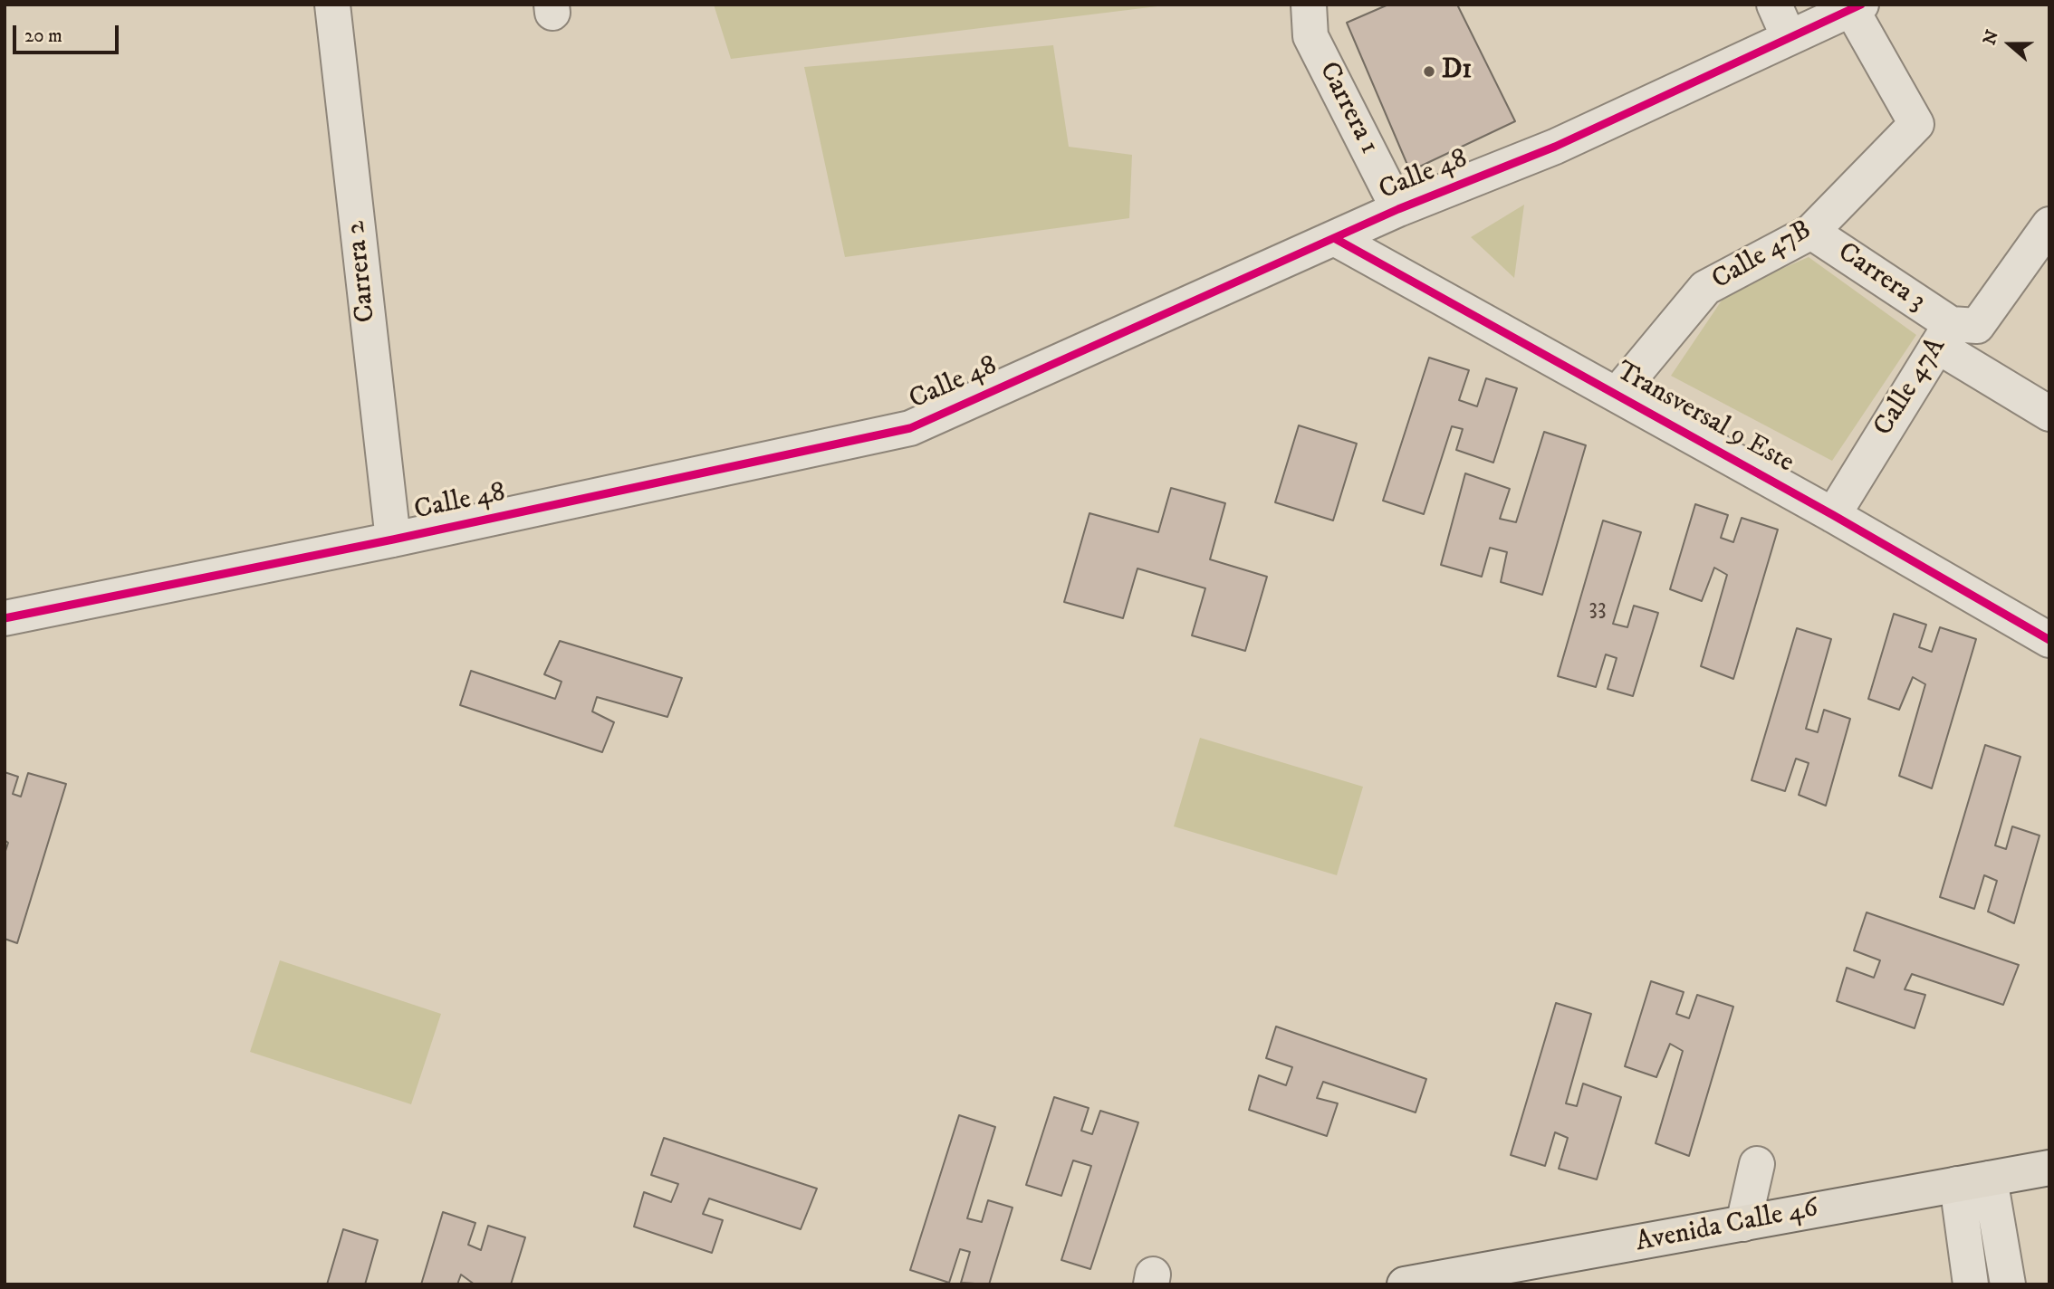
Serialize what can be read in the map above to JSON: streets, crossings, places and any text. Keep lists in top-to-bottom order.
{
  "streets": {
    "main road": ["Avenida Calle 46"],
    "street": [
      "Carrera 1",
      "Calle 48",
      "Calle 47B",
      "Carrera 2",
      "Carrera 3",
      "Calle 47A",
      "Transversal 9 Este"
    ]
  },
  "crossings": [
    ["Carrera 1", "Calle 48"],
    ["Calle 48", "Calle 47B"],
    ["Calle 48", "Carrera 2"],
    ["Calle 48", "Transversal 9 Este"],
    ["Calle 47B", "Carrera 3"],
    ["Calle 47B", "Transversal 9 Este"],
    ["Carrera 3", "Calle 47A"],
    ["Calle 47A", "Transversal 9 Este"]
  ],
  "places": ["D1"],
  "house_numbers": ["33"],
  "scale_bar": "20 m",
  "north": "left"
}
